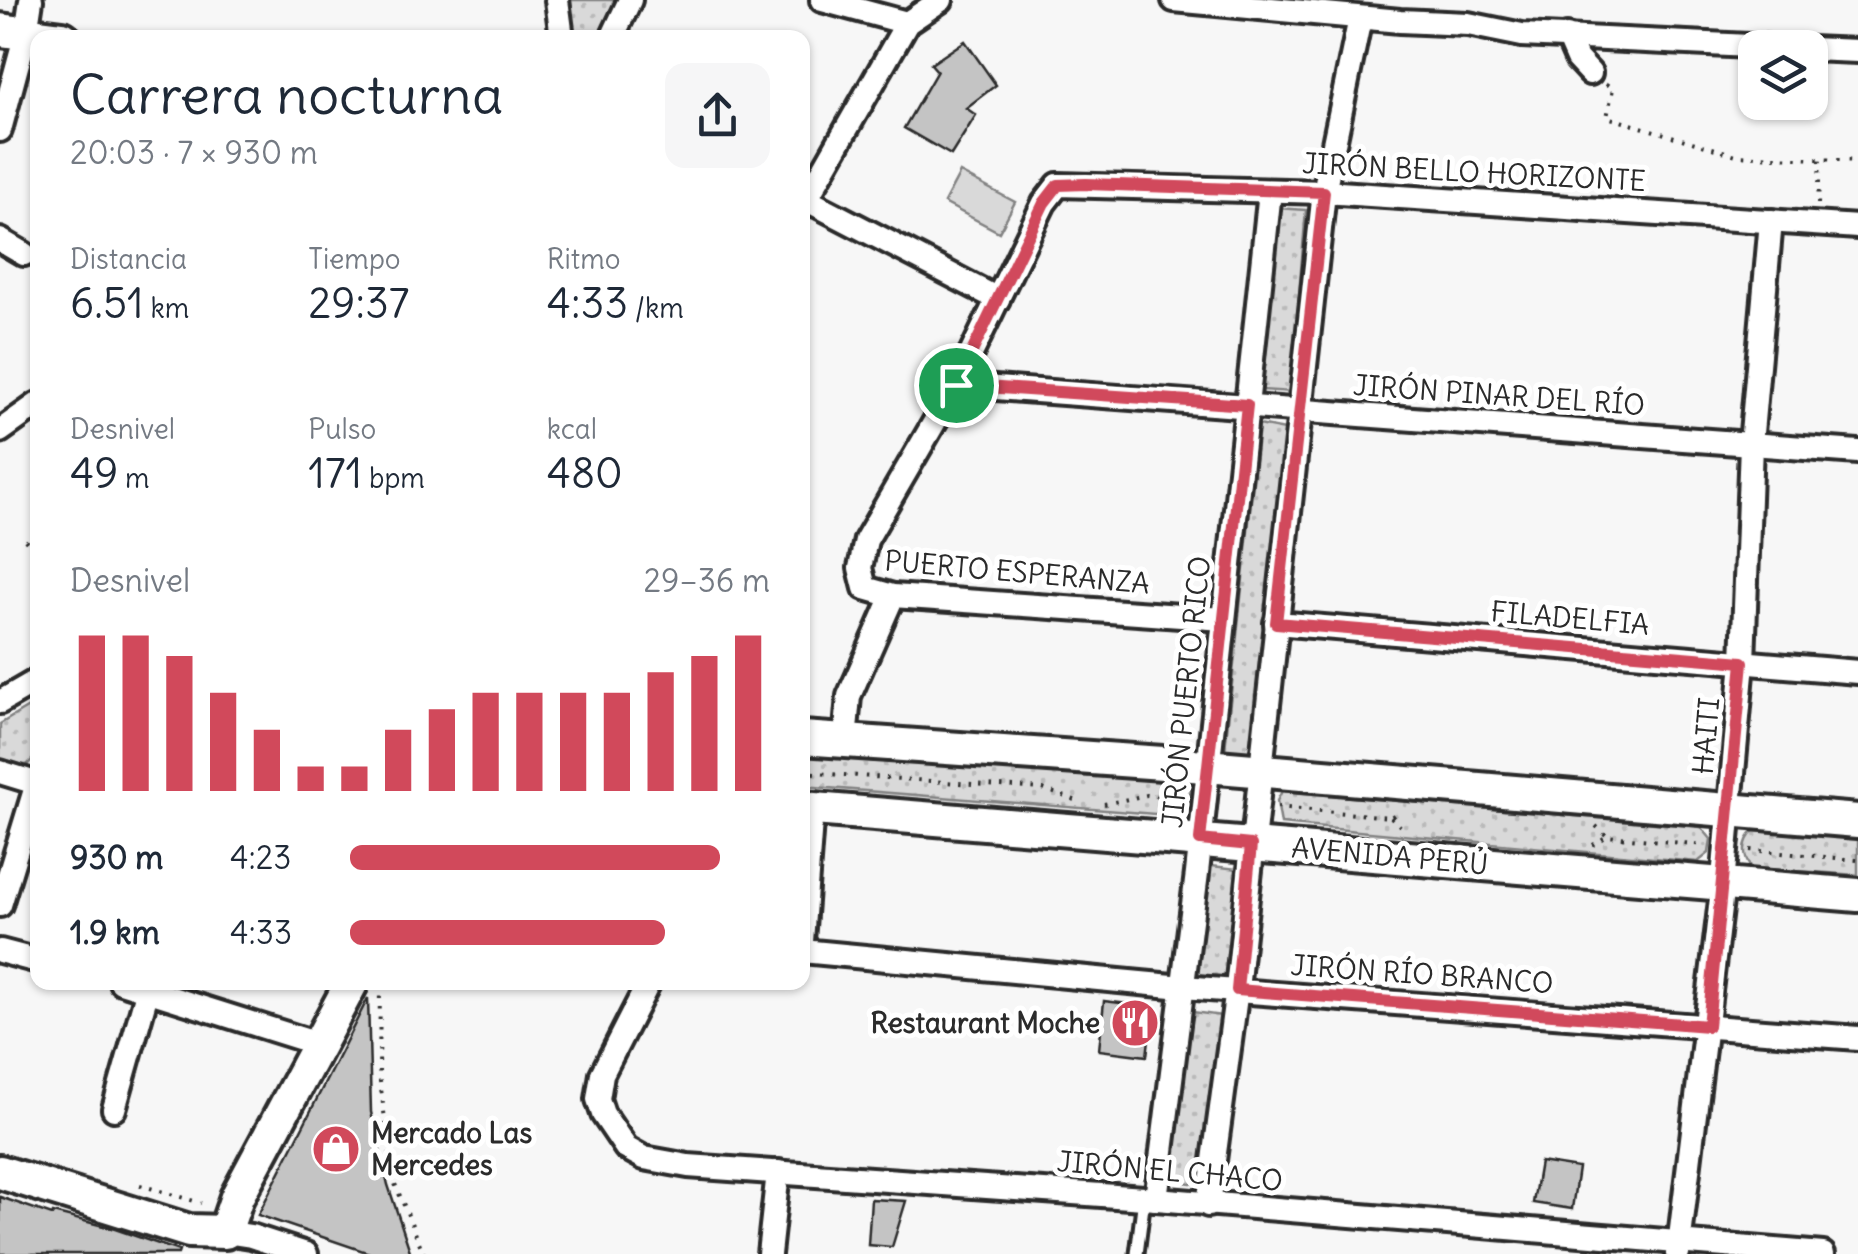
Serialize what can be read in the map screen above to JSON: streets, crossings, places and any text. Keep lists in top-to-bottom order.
{
  "streets": {
    "main road": ["AVENIDA PERÚ"],
    "street": [
      "JIRÓN BELLO HORIZONTE",
      "JIRÓN PINAR DEL RÍO",
      "PUERTO ESPERANZA",
      "FILADELFIA",
      "JIRÓN PUERTO RICO",
      "HAITI",
      "JIRÓN RÍO BRANCO",
      "JIRÓN EL CHACO"
    ]
  },
  "crossings": [
    ["JIRÓN BELLO HORIZONTE", "PUERTO ESPERANZA"],
    ["JIRÓN BELLO HORIZONTE", "JIRÓN PUERTO RICO"],
    ["JIRÓN BELLO HORIZONTE", "HAITI"],
    ["JIRÓN PINAR DEL RÍO", "PUERTO ESPERANZA"],
    ["JIRÓN PINAR DEL RÍO", "JIRÓN PUERTO RICO"],
    ["JIRÓN PINAR DEL RÍO", "HAITI"],
    ["PUERTO ESPERANZA", "JIRÓN PUERTO RICO"],
    ["FILADELFIA", "HAITI"],
    ["JIRÓN PUERTO RICO", "AVENIDA PERÚ"],
    ["JIRÓN PUERTO RICO", "JIRÓN RÍO BRANCO"],
    ["JIRÓN PUERTO RICO", "JIRÓN EL CHACO"],
    ["HAITI", "AVENIDA PERÚ"],
    ["HAITI", "JIRÓN RÍO BRANCO"],
    ["HAITI", "JIRÓN EL CHACO"]
  ],
  "places": {
    "restaurant": ["Restaurant Moche"],
    "shop": ["Mercado Las Mercedes"]
  },
  "page": {
    "heading": ["Carrera nocturna", "20:03 · 7 × 930 m"],
    "stats": [
      ["Distancia", "6.51 km"],
      ["Tiempo", "29:37"],
      ["Ritmo", "4:33 /km"],
      ["Desnivel", "49 m"],
      ["Pulso", "171 bpm"],
      ["kcal", "480"]
    ],
    "chart": ["Desnivel", "29–36 m"],
    "list": [
      {
        "name": "930 m",
        "note": "4:23"
      },
      {
        "name": "1.9 km",
        "note": "4:33"
      }
    ]
  }
}
